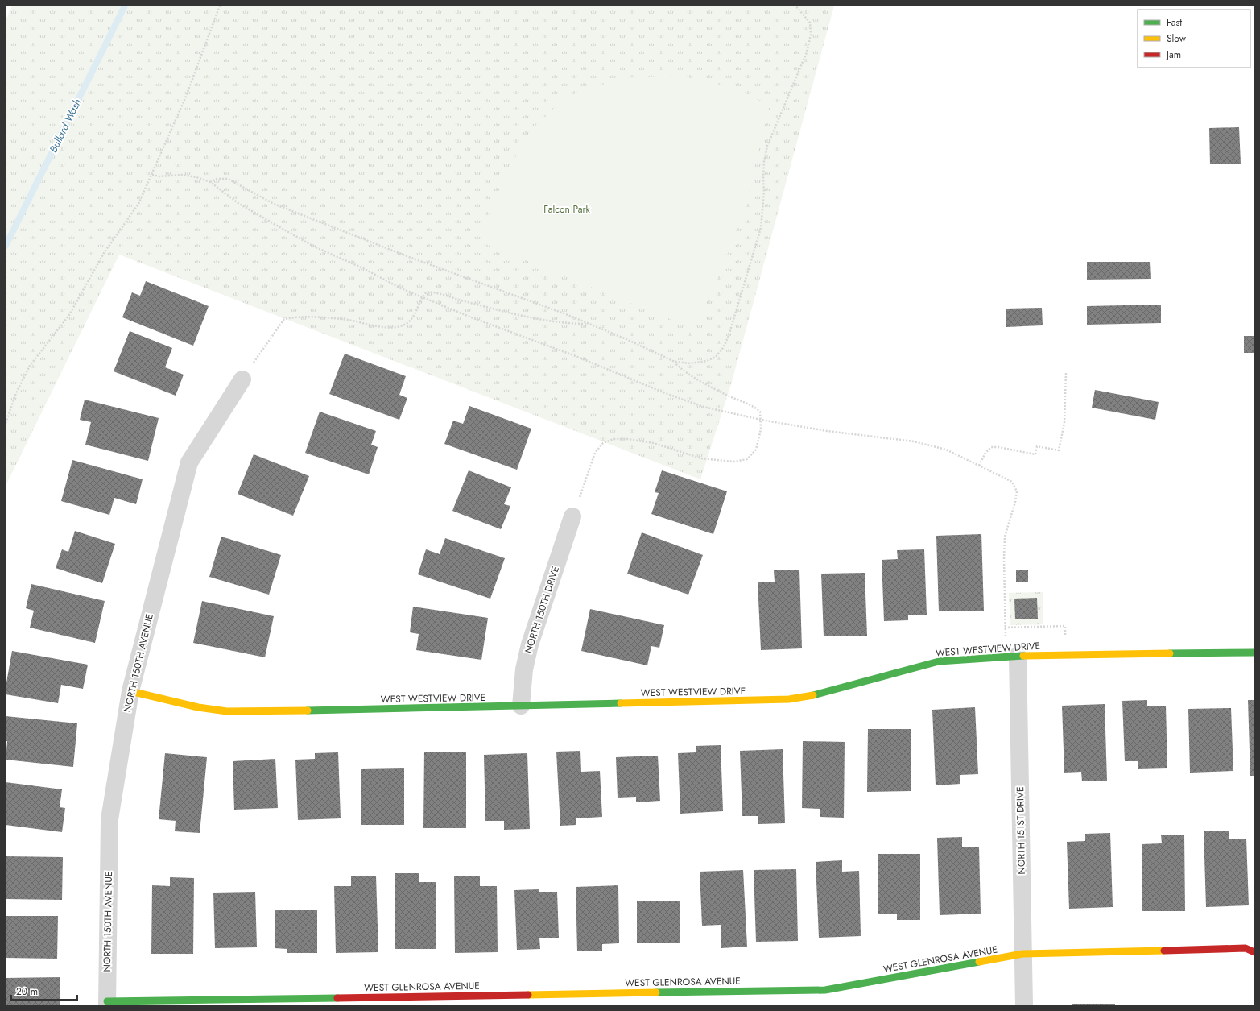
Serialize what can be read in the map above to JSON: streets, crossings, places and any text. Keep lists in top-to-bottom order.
{
  "streets": {
    "street": [
      "NORTH 150TH DRIVE",
      "WEST WESTVIEW DRIVE",
      "NORTH 150TH AVENUE",
      "NORTH 151ST DRIVE",
      "WEST GLENROSA AVENUE"
    ]
  },
  "crossings": [
    ["NORTH 150TH DRIVE", "WEST WESTVIEW DRIVE"],
    ["WEST WESTVIEW DRIVE", "NORTH 150TH AVENUE"],
    ["WEST WESTVIEW DRIVE", "NORTH 151ST DRIVE"],
    ["NORTH 150TH AVENUE", "WEST GLENROSA AVENUE"],
    ["NORTH 151ST DRIVE", "WEST GLENROSA AVENUE"]
  ],
  "water": ["Bullard Wash"],
  "parks": ["Falcon Park"],
  "legend": ["Fast", "Slow", "Jam"],
  "scale_bar": "20 m"
}
